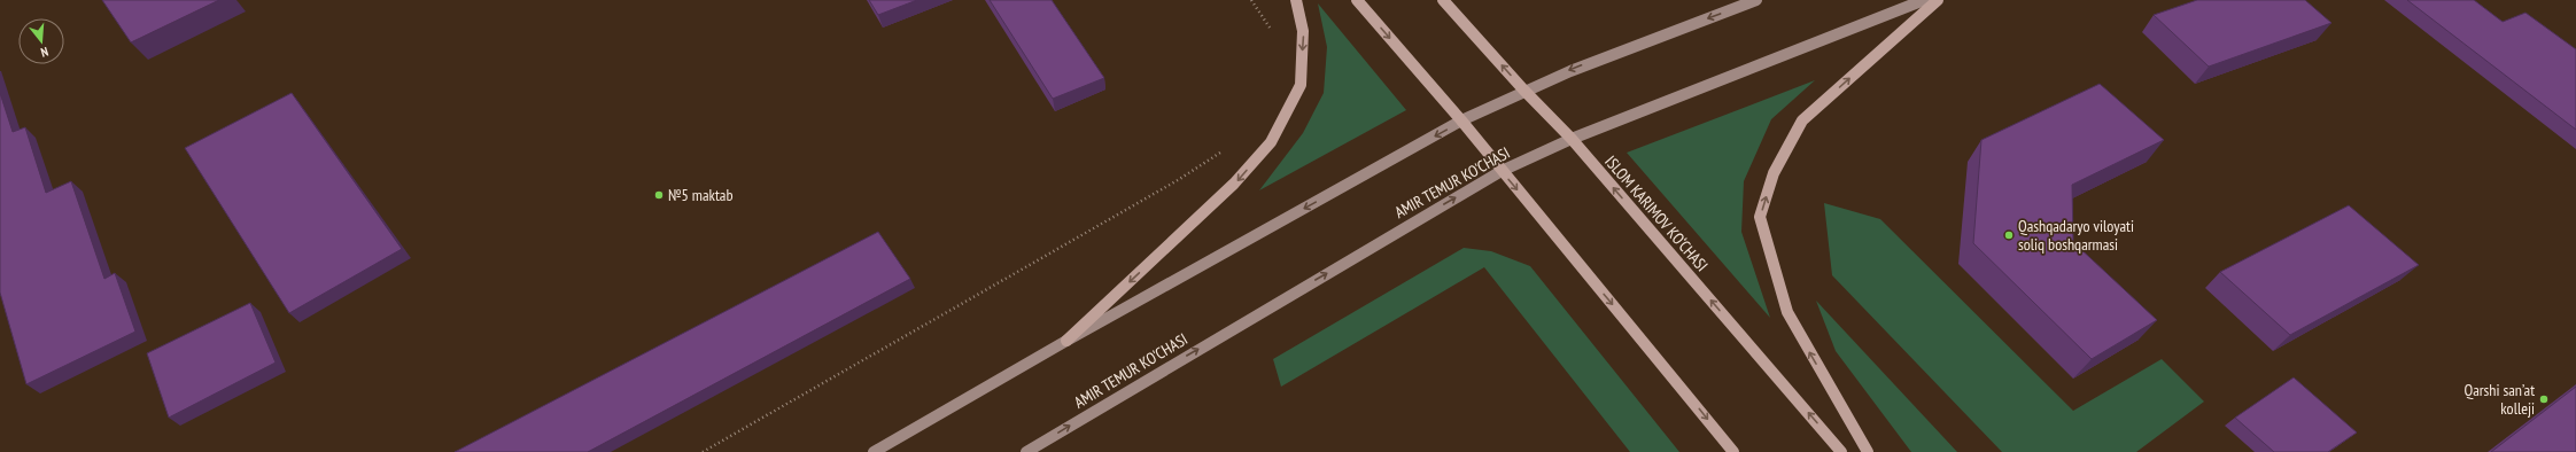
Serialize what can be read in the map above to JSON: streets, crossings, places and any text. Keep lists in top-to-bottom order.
{
  "streets": {
    "main road": ["AMIR TEMUR KO'CHASI", "ISLOM KARIMOV KO‘CHASI"]
  },
  "crossings": [
    ["AMIR TEMUR KO'CHASI", "ISLOM KARIMOV KO‘CHASI"]
  ],
  "places": ["№5 maktab", "Qashqadaryo viloyati soliq boshqarmasi", "Qarshi san’at kolleji"],
  "north": "bottom"
}
